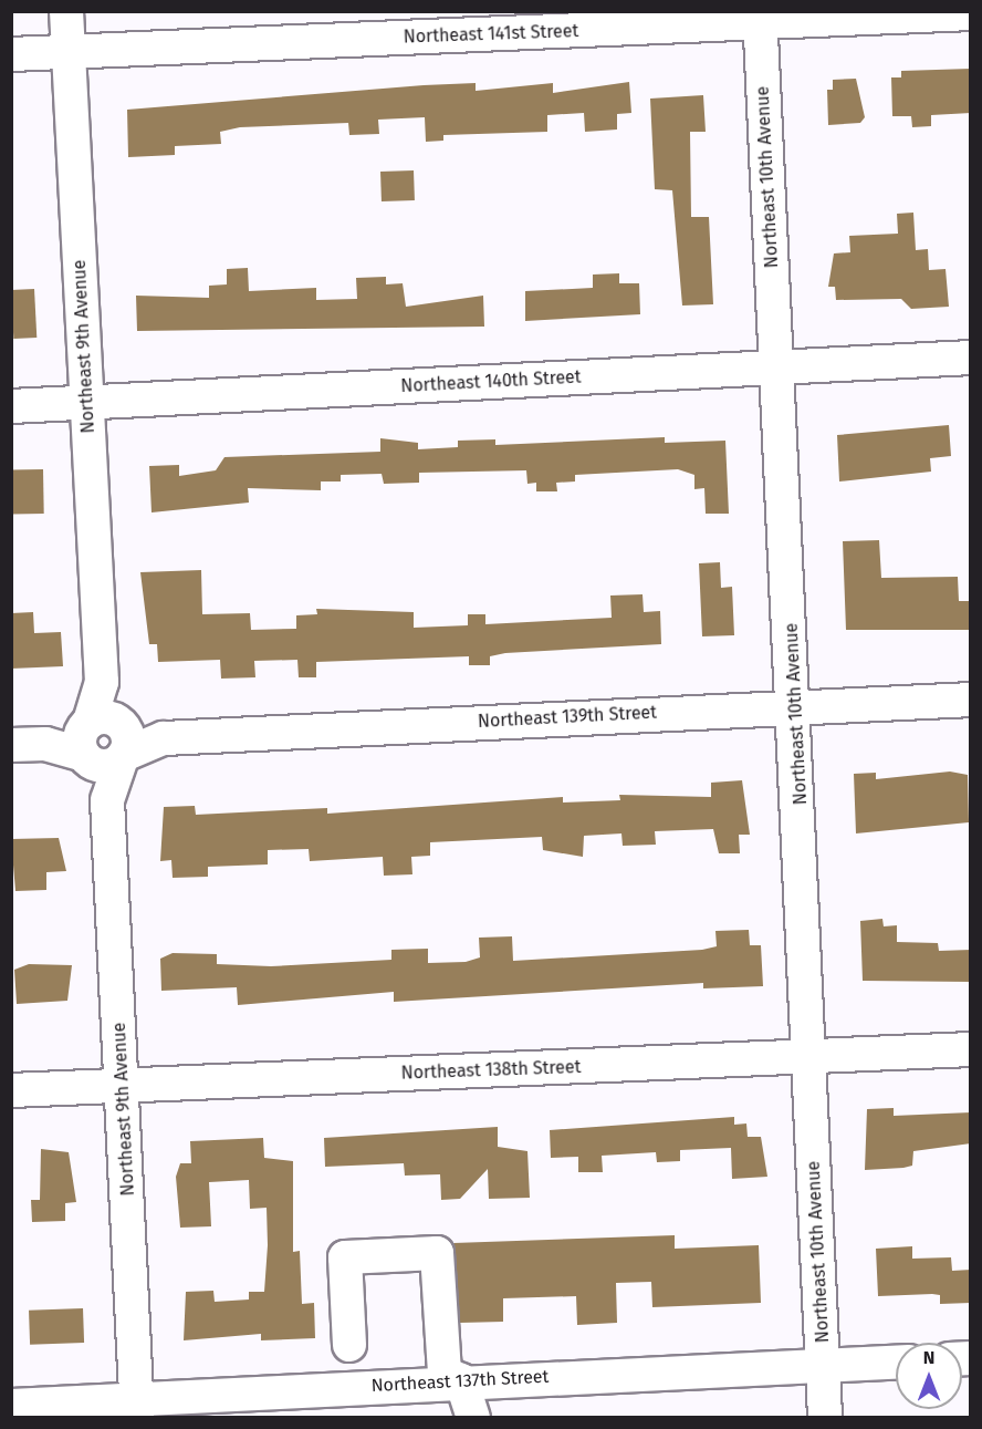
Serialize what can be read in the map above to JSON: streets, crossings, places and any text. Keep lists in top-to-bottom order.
{
  "streets": {
    "street": [
      "Northeast 141st Street",
      "Northeast 10th Avenue",
      "Northeast 9th Avenue",
      "Northeast 140th Street",
      "Northeast 139th Street",
      "Northeast 138th Street",
      "Northeast 137th Street"
    ]
  },
  "crossings": [
    ["Northeast 141st Street", "Northeast 10th Avenue"],
    ["Northeast 141st Street", "Northeast 9th Avenue"],
    ["Northeast 10th Avenue", "Northeast 140th Street"],
    ["Northeast 10th Avenue", "Northeast 139th Street"],
    ["Northeast 10th Avenue", "Northeast 138th Street"],
    ["Northeast 10th Avenue", "Northeast 137th Street"],
    ["Northeast 9th Avenue", "Northeast 140th Street"],
    ["Northeast 9th Avenue", "Northeast 139th Street"],
    ["Northeast 9th Avenue", "Northeast 138th Street"],
    ["Northeast 9th Avenue", "Northeast 137th Street"]
  ],
  "north": "top"
}
